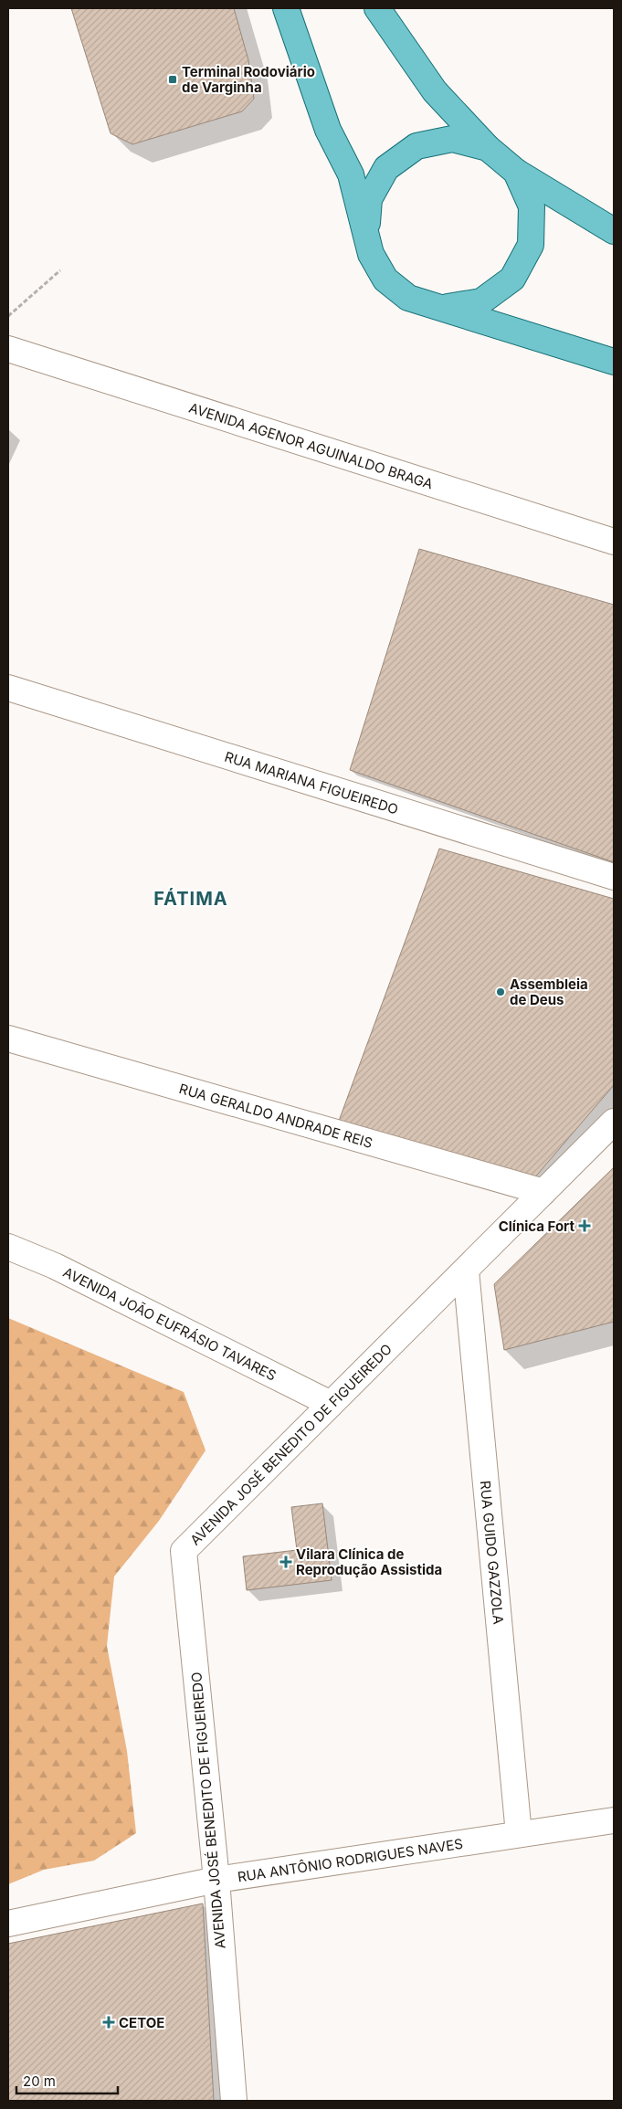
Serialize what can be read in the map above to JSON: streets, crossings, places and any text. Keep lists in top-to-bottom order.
{
  "streets": {
    "street": [
      "AVENIDA AGENOR AGUINALDO BRAGA",
      "RUA MARIANA FIGUEIREDO",
      "RUA GERALDO ANDRADE REIS",
      "AVENIDA JOÃO EUFRÁSIO TAVARES",
      "AVENIDA JOSÉ BENEDITO DE FIGUEIREDO",
      "RUA GUIDO GAZZOLA",
      "RUA ANTÔNIO RODRIGUES NAVES"
    ]
  },
  "crossings": [
    ["RUA GERALDO ANDRADE REIS", "AVENIDA JOSÉ BENEDITO DE FIGUEIREDO"],
    ["AVENIDA JOÃO EUFRÁSIO TAVARES", "AVENIDA JOSÉ BENEDITO DE FIGUEIREDO"],
    ["AVENIDA JOSÉ BENEDITO DE FIGUEIREDO", "RUA GUIDO GAZZOLA"],
    ["AVENIDA JOSÉ BENEDITO DE FIGUEIREDO", "RUA ANTÔNIO RODRIGUES NAVES"],
    ["RUA GUIDO GAZZOLA", "RUA ANTÔNIO RODRIGUES NAVES"]
  ],
  "districts": ["FÁTIMA"],
  "places": {
    "transit": ["Terminal Rodoviário de Varginha"],
    "other": ["Assembleia de Deus"],
    "health": ["Clínica Fort", "Vilara Clínica de Reprodução Assistida", "CETOE"]
  },
  "scale_bar": "20 m"
}
